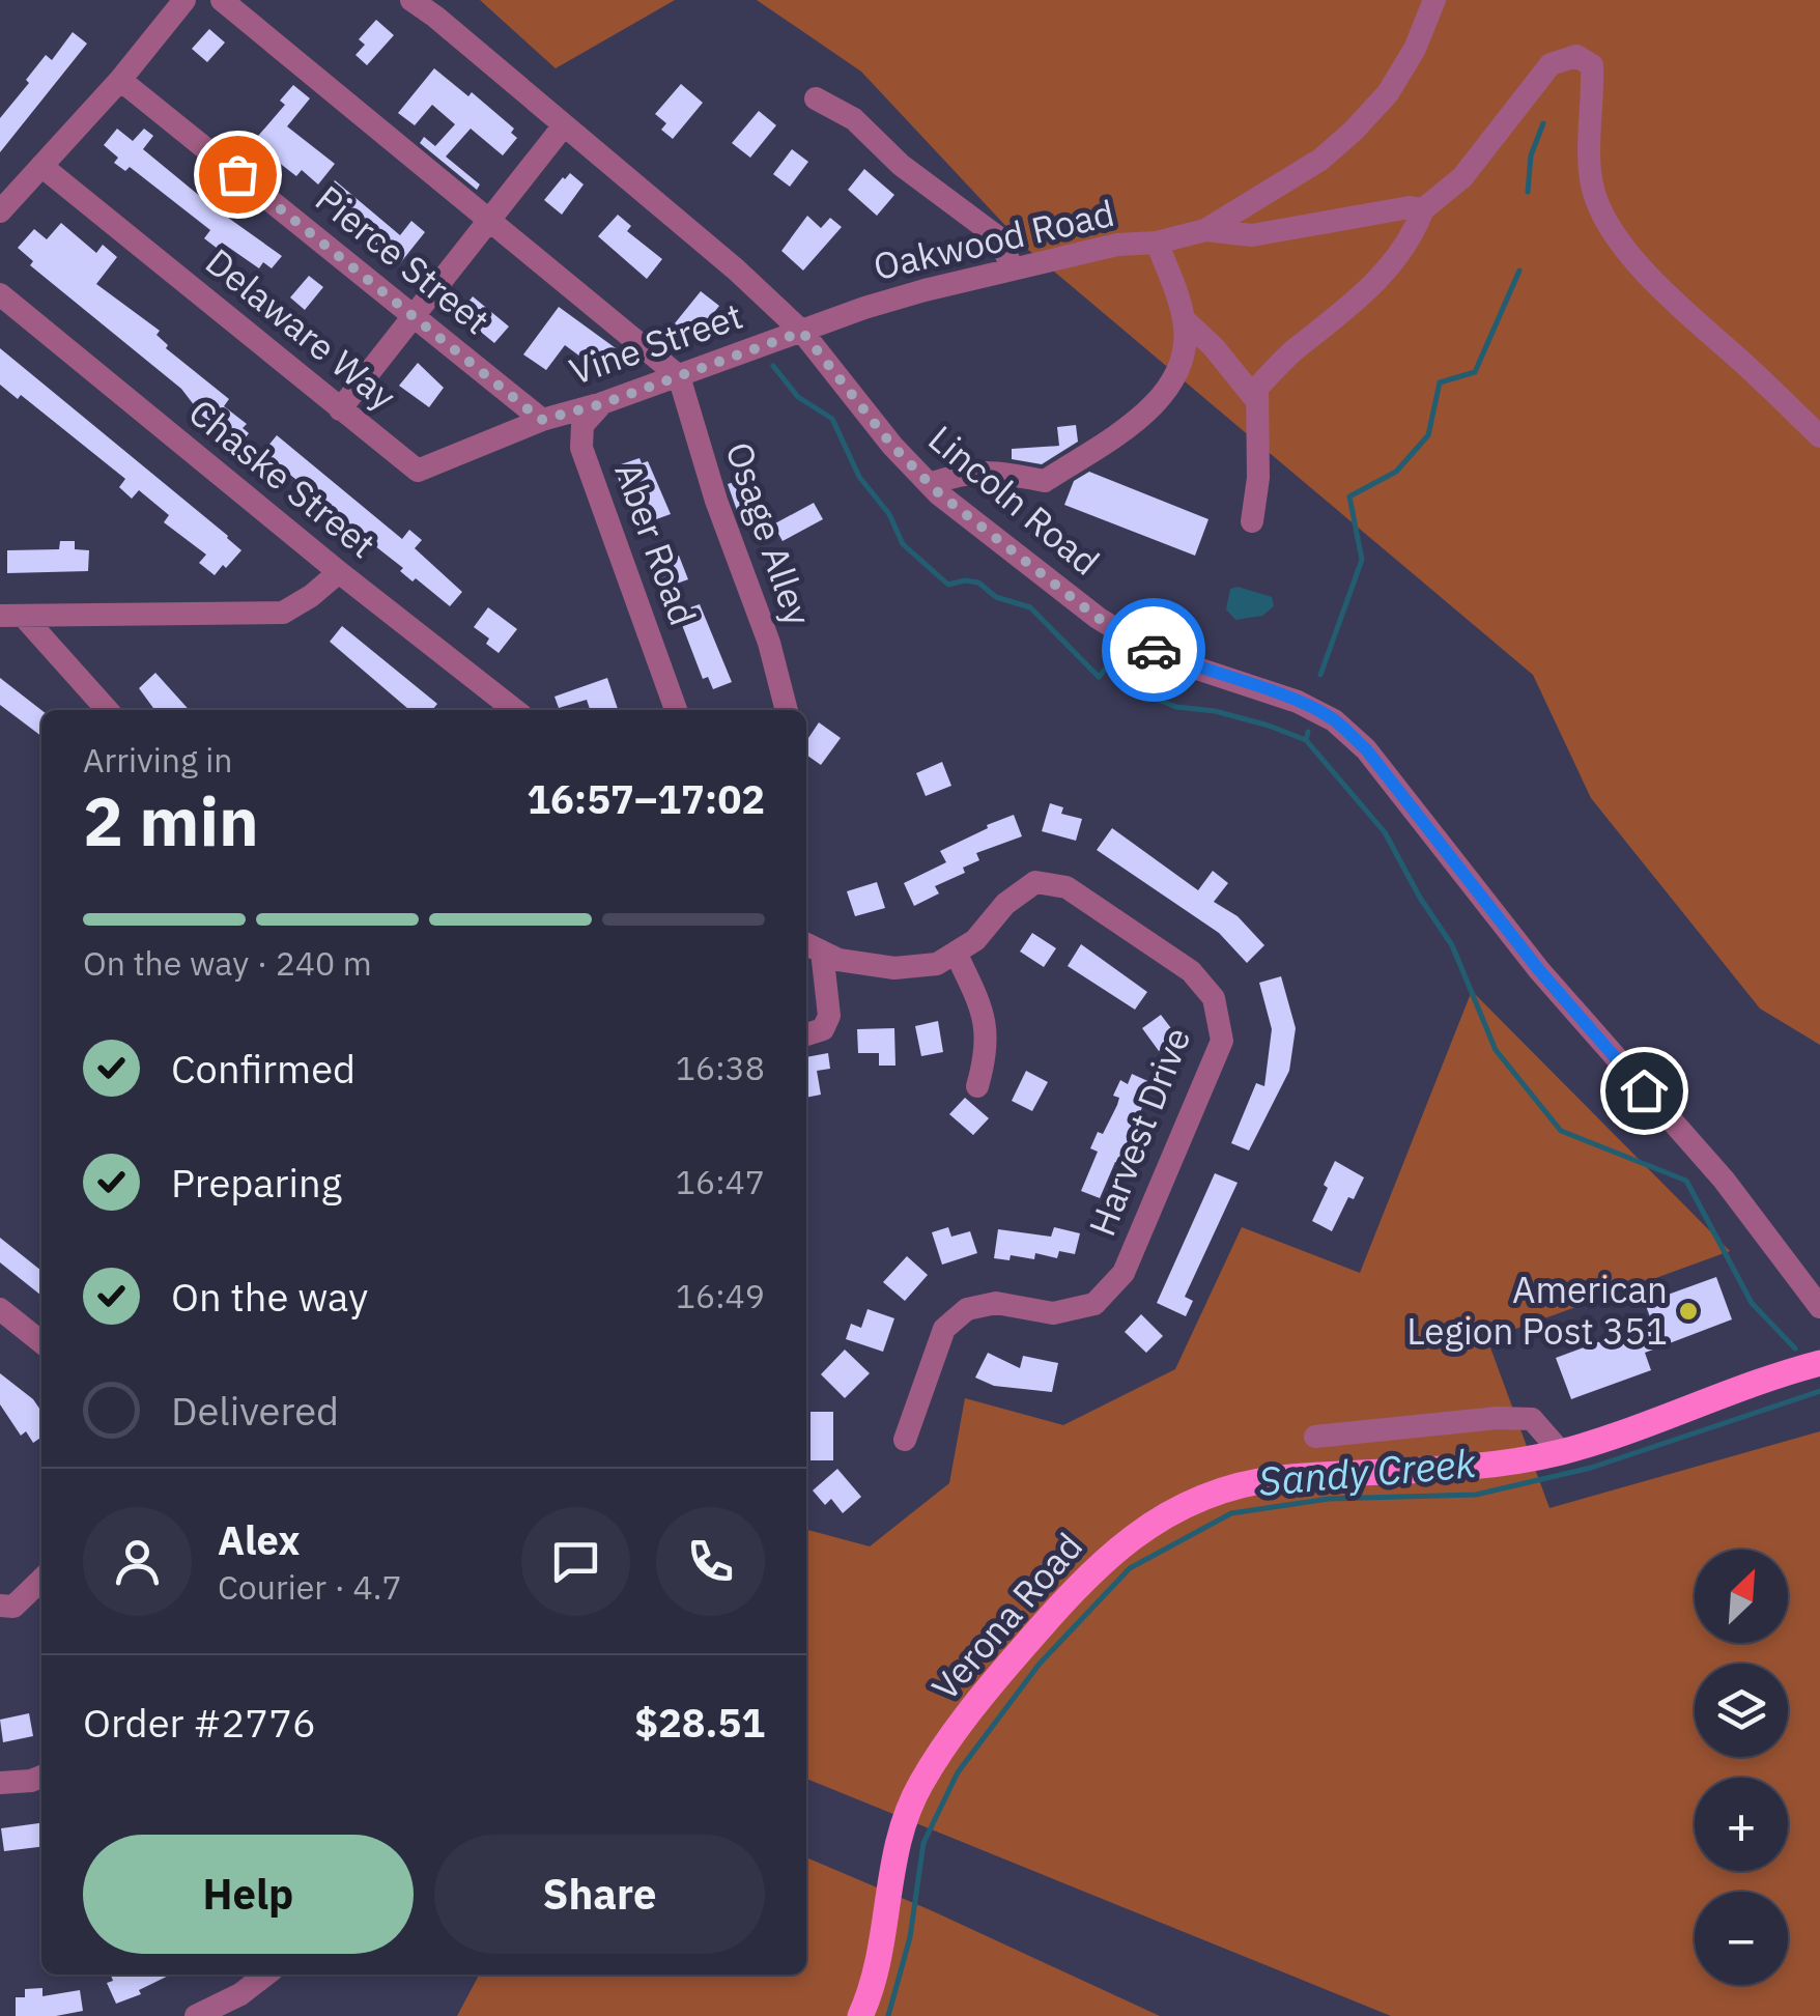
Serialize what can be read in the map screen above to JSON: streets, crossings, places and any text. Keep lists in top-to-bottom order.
{
  "streets": {
    "main road": ["Verona Road"],
    "street": [
      "Oakwood Road",
      "Pierce Street",
      "Delaware Way",
      "Vine Street",
      "Chaske Street",
      "Lincoln Road",
      "Osage Alley",
      "Aber Road",
      "Harvest Drive"
    ]
  },
  "crossings": [
    ["Oakwood Road", "Vine Street"],
    ["Oakwood Road", "Lincoln Road"],
    ["Pierce Street", "Vine Street"],
    ["Delaware Way", "Vine Street"],
    ["Vine Street", "Lincoln Road"],
    ["Vine Street", "Osage Alley"],
    ["Vine Street", "Aber Road"]
  ],
  "water": ["Sandy Creek"],
  "places": ["American Legion Post 351"],
  "north": "top right",
  "page": {
    "heading": ["2 min", "Arriving in", "16:57–17:02"],
    "panel": [
      "Alex",
      "Courier · 4.7",
      "Order #2776",
      "$28.51"
    ],
    "bar": "On the way · 240 m",
    "list": [
      ["Confirmed", "16:38"],
      ["Preparing", "16:47"],
      ["On the way", "16:49"],
      "Delivered"
    ],
    "map_buttons": ["+", "−"],
    "buttons": ["Help", "Share"]
  }
}
